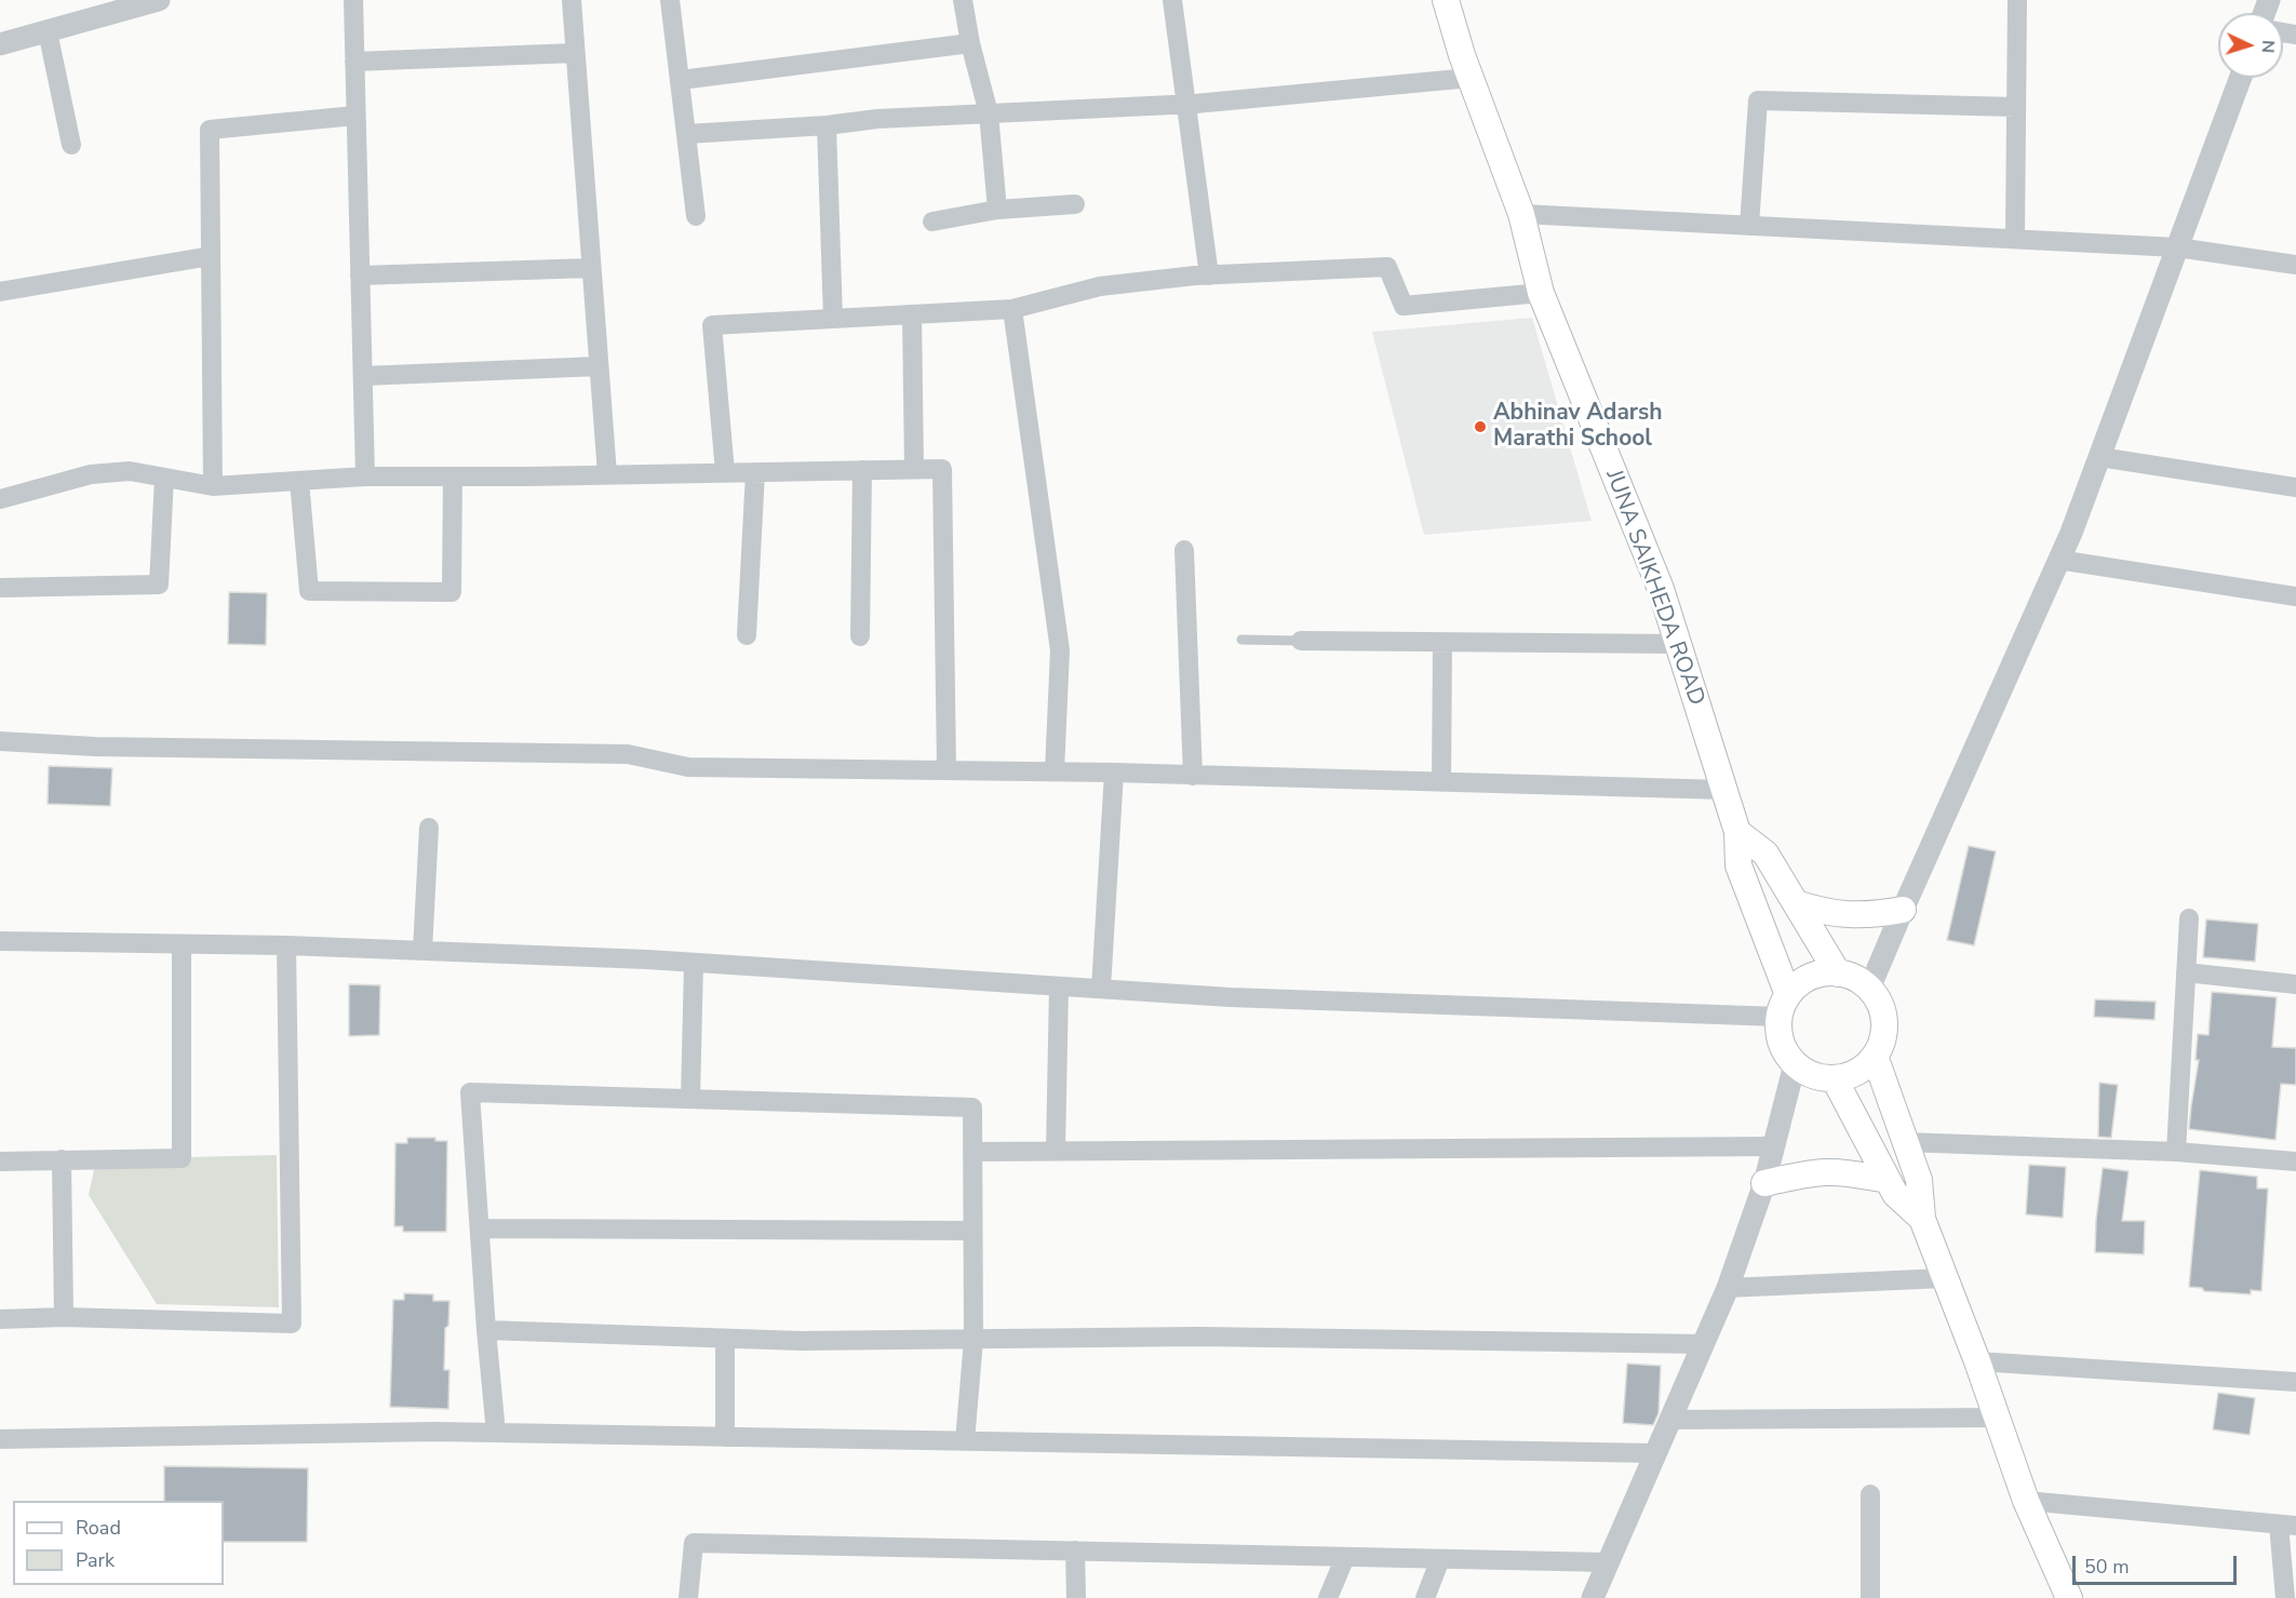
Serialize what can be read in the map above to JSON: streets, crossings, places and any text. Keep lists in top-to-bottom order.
{
  "streets": {
    "main road": ["JUNA SAIKHEDA ROAD"]
  },
  "places": ["Abhinav Adarsh Marathi School"],
  "legend": ["Road", "Park"],
  "scale_bar": "50 m",
  "north": "right"
}
